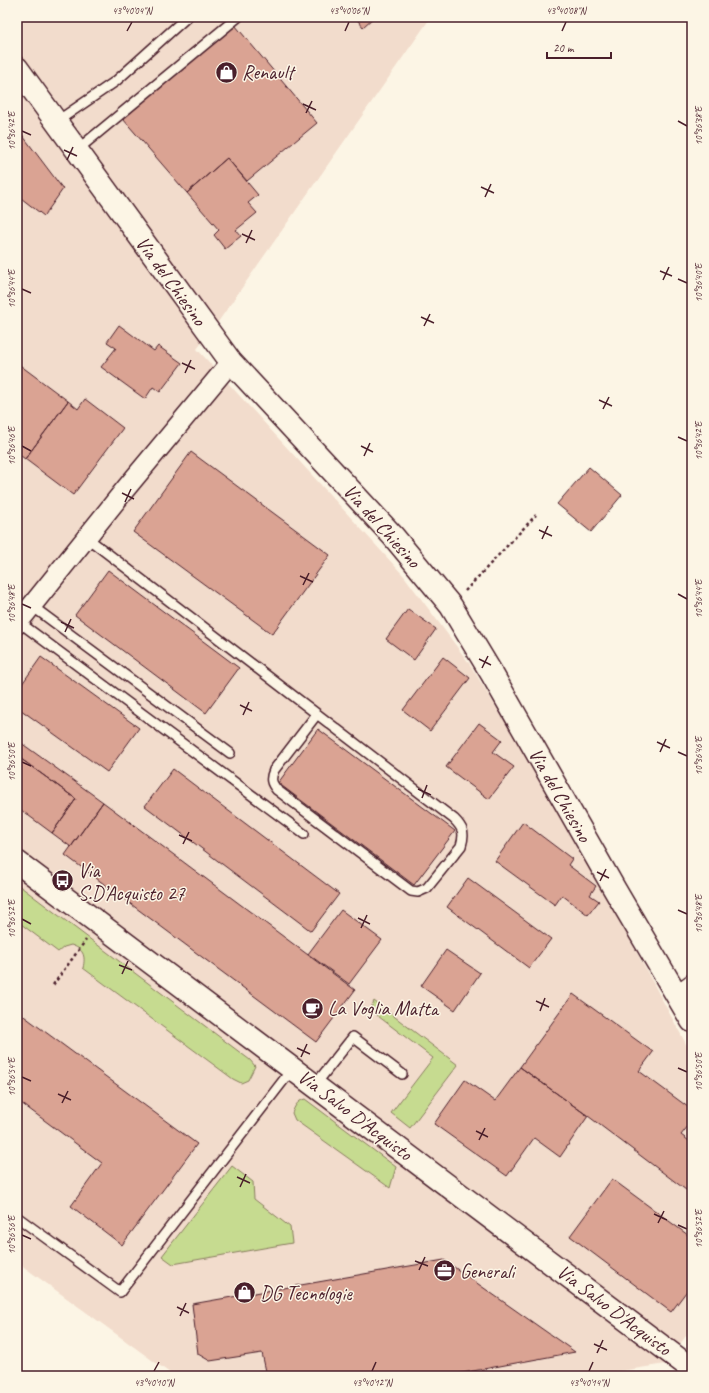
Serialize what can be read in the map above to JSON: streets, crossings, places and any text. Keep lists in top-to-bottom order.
{
  "streets": {
    "street": ["Via del Chiesino", "Via Salvo D'Acquisto"]
  },
  "places": {
    "shop": ["Renault", "DG Tecnologie"],
    "bus stop": ["Via S.D’Acquisto 27"],
    "cafe": ["La Voglia Matta"],
    "office": ["Generali"]
  },
  "scale_bar": "20 m",
  "coordinates": [
    "43°40'04\"N",
    "43°40'06\"N",
    "43°40'08\"N",
    "10°36'38\"E",
    "10°36'42\"E",
    "10°36'40\"E",
    "10°36'44\"E",
    "10°36'46\"E",
    "10°36'48\"E",
    "10°36'50\"E",
    "10°36'52\"E",
    "10°36'54\"E",
    "10°36'56\"E",
    "43°40'10\"N",
    "43°40'12\"N",
    "43°40'14\"N"
  ]
}
